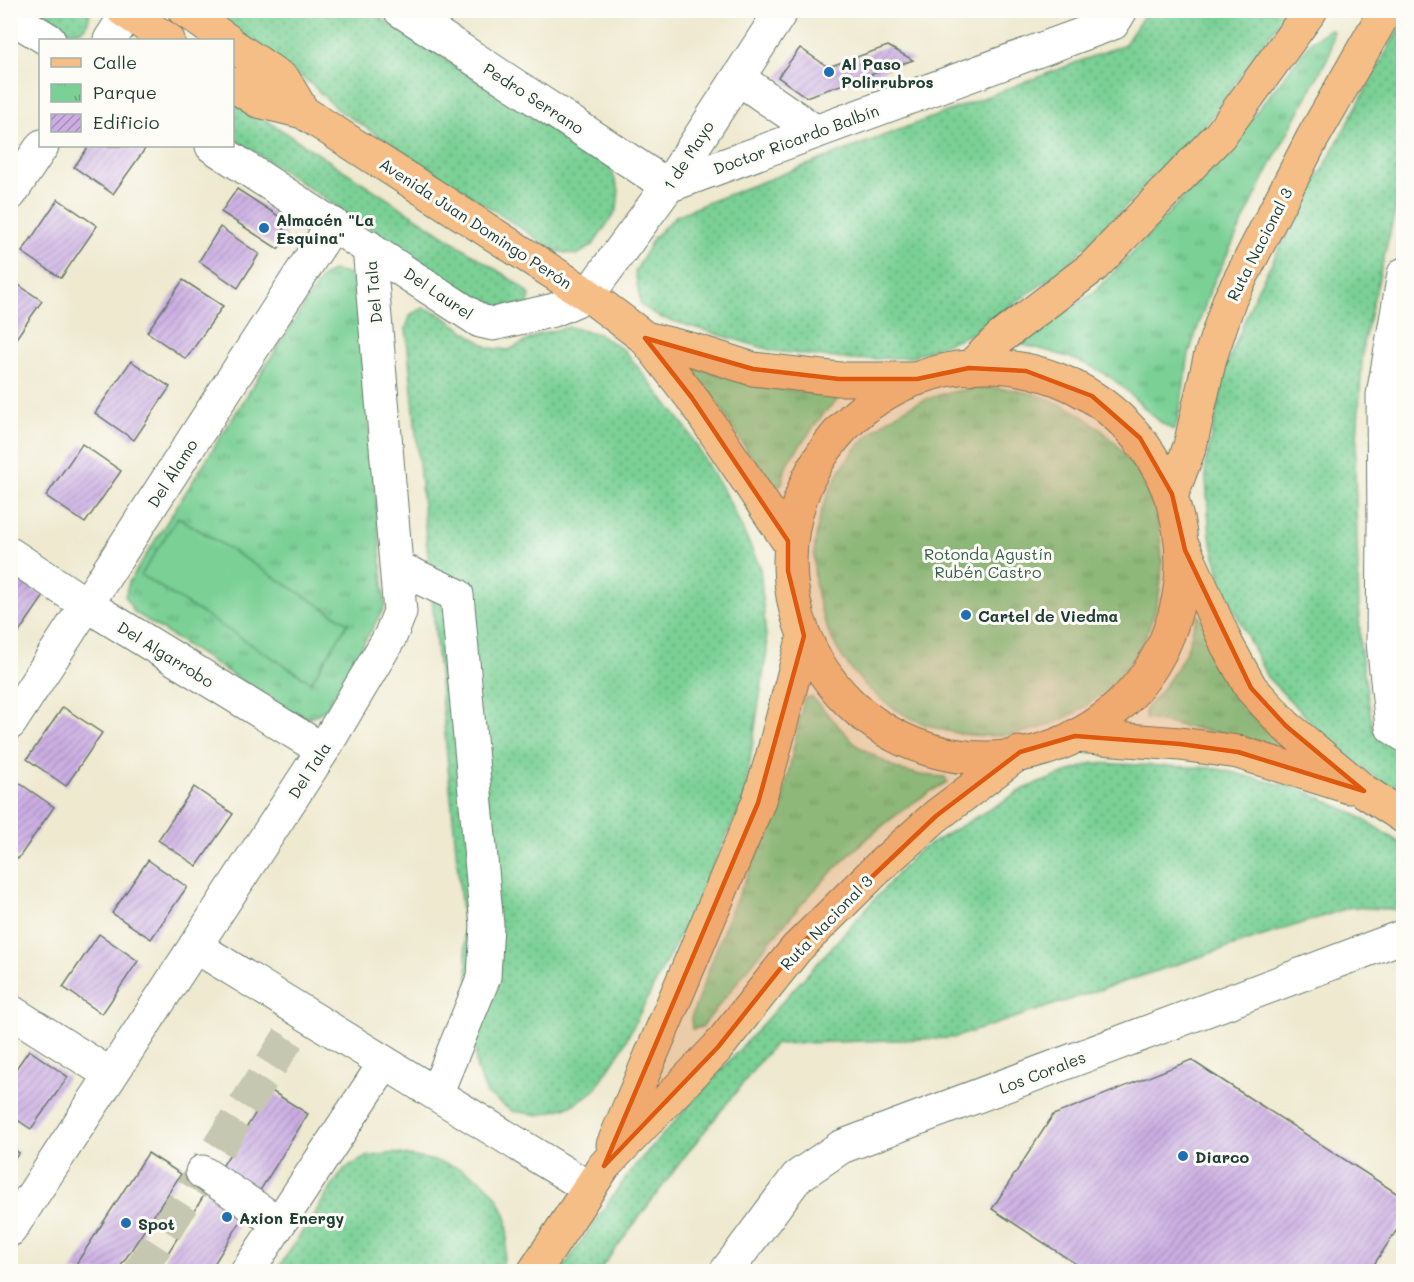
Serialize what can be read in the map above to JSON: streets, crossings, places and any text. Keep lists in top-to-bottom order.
{
  "streets": {
    "main road": ["Avenida Juan Domingo Perón", "Ruta Nacional 3"],
    "street": [
      "Pedro Serrano",
      "Doctor Ricardo Balbín",
      "1 de Mayo",
      "Del Tala",
      "Del Laurel",
      "Del Álamo",
      "Del Algarrobo",
      "Los Corales"
    ]
  },
  "crossings": [
    ["Pedro Serrano", "Doctor Ricardo Balbín"],
    ["Pedro Serrano", "1 de Mayo"],
    ["Doctor Ricardo Balbín", "1 de Mayo"],
    ["1 de Mayo", "Avenida Juan Domingo Perón"],
    ["1 de Mayo", "Del Laurel"],
    ["Avenida Juan Domingo Perón", "Ruta Nacional 3"],
    ["Avenida Juan Domingo Perón", "Del Laurel"],
    ["Del Tala", "Del Laurel"],
    ["Del Tala", "Del Algarrobo"],
    ["Del Laurel", "Del Álamo"],
    ["Del Álamo", "Del Algarrobo"]
  ],
  "parks": ["Rotonda Agustín Rubén Castro"],
  "places": [
    "Al Paso Polirrubros",
    "Almacén \"La Esquina\"",
    "Cartel de Viedma",
    "Diarco",
    "Axion Energy",
    "Spot"
  ],
  "legend": ["Calle", "Parque", "Edificio"]
}
